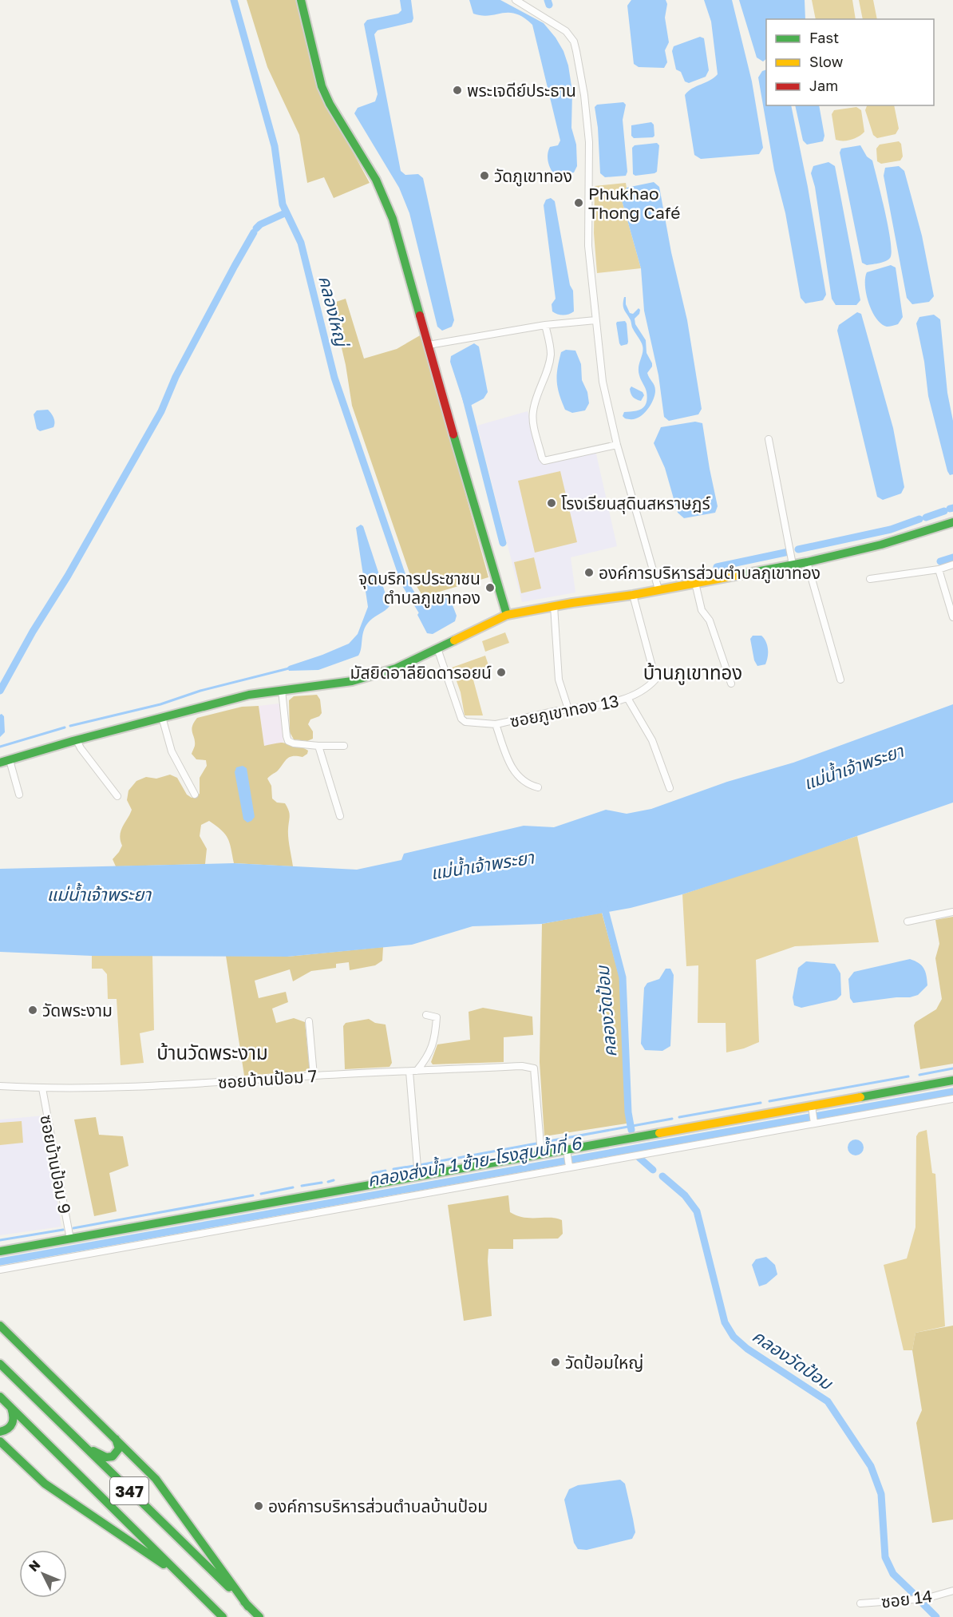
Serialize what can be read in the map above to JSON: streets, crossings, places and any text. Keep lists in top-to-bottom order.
{
  "streets": {
    "main road": ["347"],
    "street": [
      "ซอยภูเขาทอง 13",
      "ซอยบ้านป้อม 7",
      "ซอยบ้านป้อม 9",
      "ซอย 14"
    ]
  },
  "crossings": [
    ["ซอยบ้านป้อม 7", "ซอยบ้านป้อม 9"]
  ],
  "districts": ["บ้านภูเขาทอง", "บ้านวัดพระงาม"],
  "water": [
    "คลองใหญ่",
    "แม่น้ำเจ้าพระยา",
    "คลองวัดป้อม",
    "คลองส่งน้ำ 1 ซ้าย-โรงสูบน้ำที่ 6"
  ],
  "places": [
    "พระเจดีย์ประธาน",
    "วัดภูเขาทอง",
    "Phukhao Thong Café",
    "โรงเรียนสุดินสหราษฎร์",
    "องค์การบริหารส่วนตำบลภูเขาทอง",
    "จุดบริการประชาชน ตำบลภูเขาทอง",
    "มัสยิดอาลียิดดารอยน์",
    "วัดพระงาม",
    "วัดป้อมใหญ่",
    "องค์การบริหารส่วนตำบลบ้านป้อม"
  ],
  "legend": ["Fast", "Slow", "Jam"],
  "north": "top left"
}
